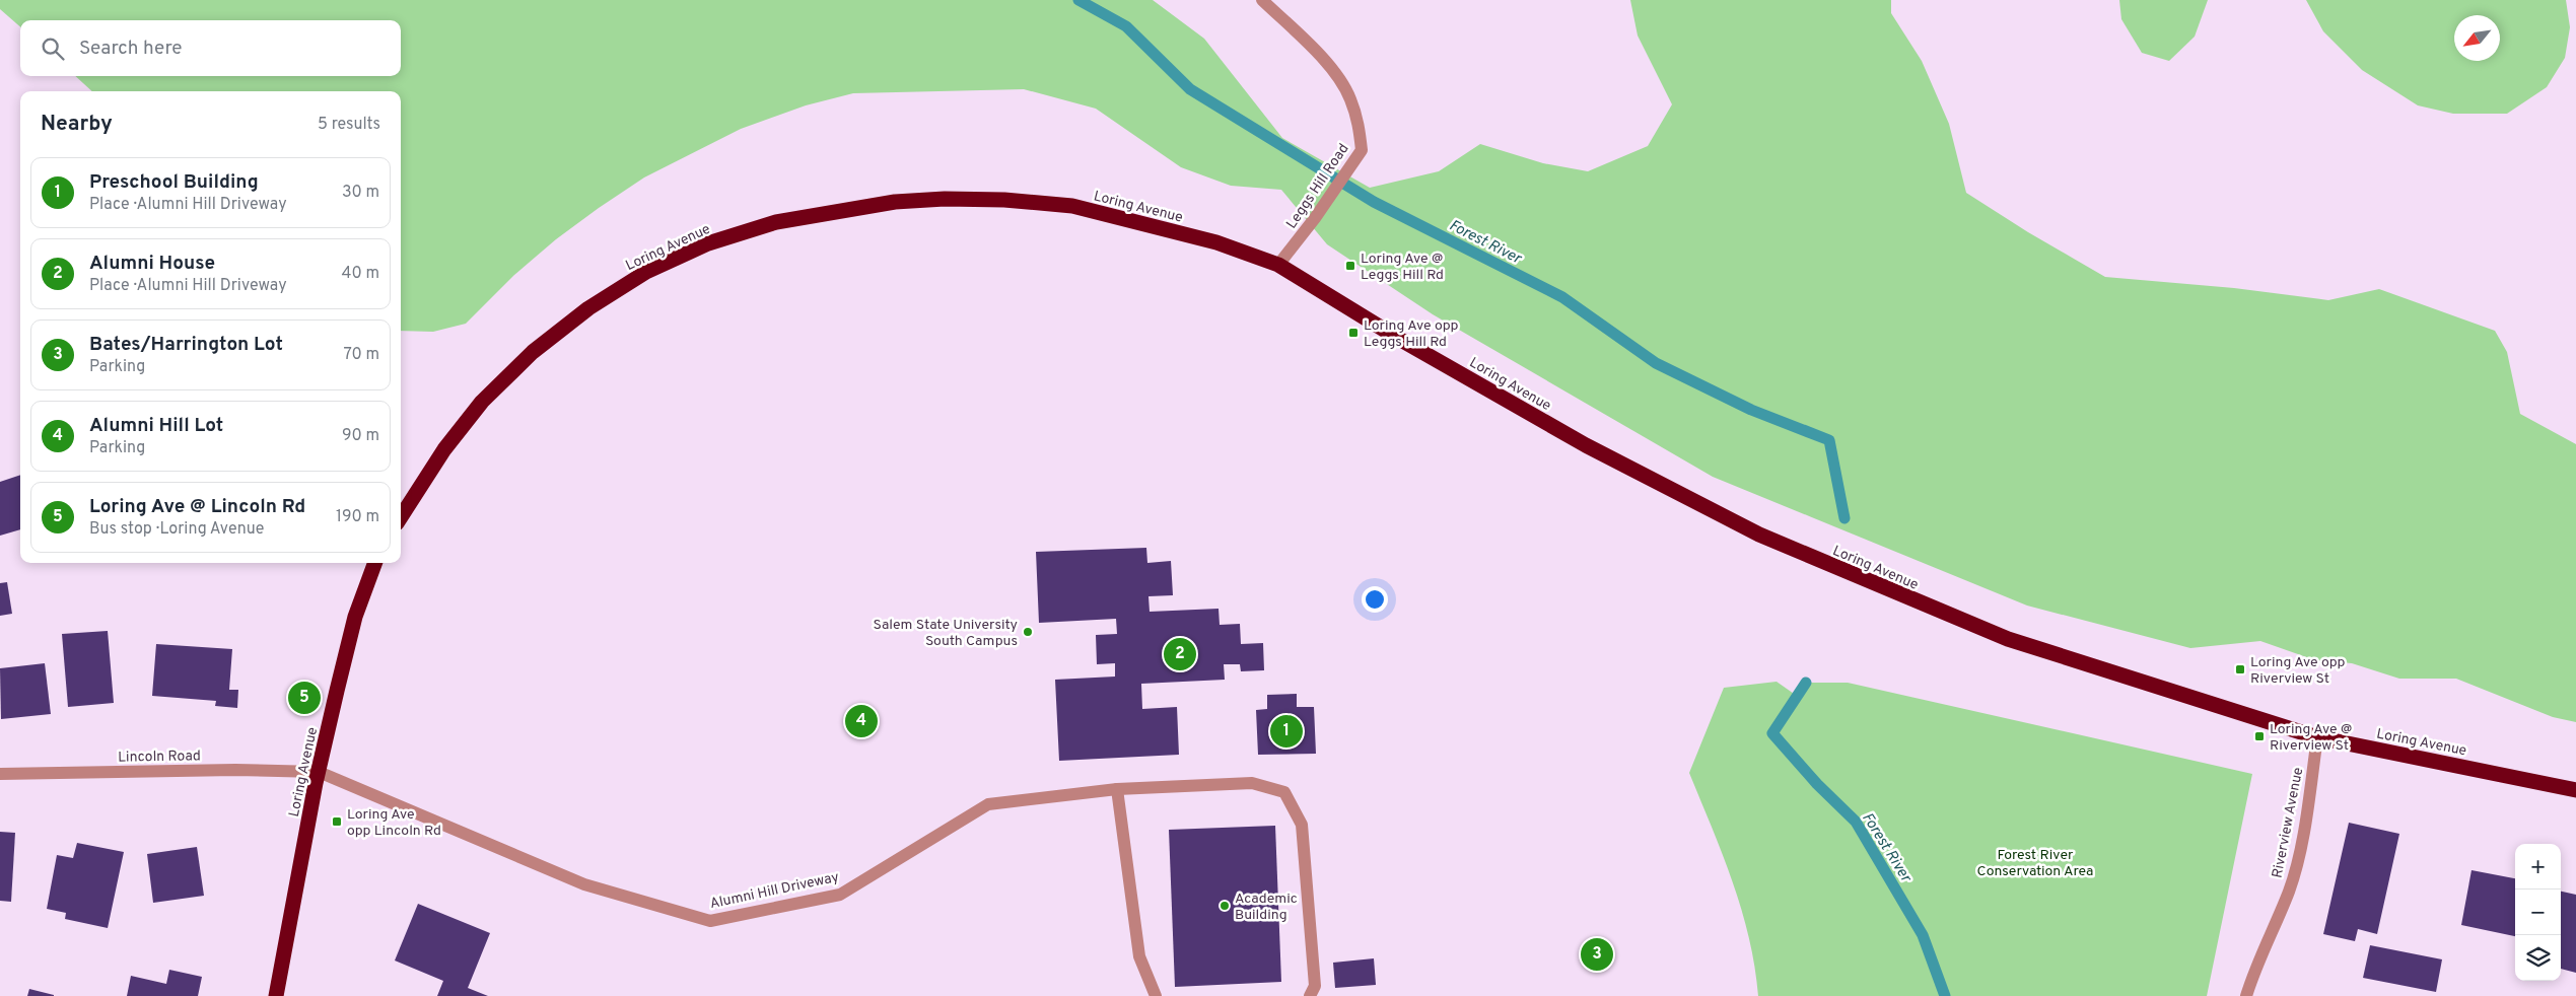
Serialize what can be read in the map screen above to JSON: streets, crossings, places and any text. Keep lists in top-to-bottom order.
{
  "streets": {
    "highway": ["Loring Avenue"],
    "street": [
      "Leggs Hill Road",
      "Lincoln Road",
      "Riverview Avenue",
      "Alumni Hill Driveway"
    ]
  },
  "crossings": [
    ["Leggs Hill Road", "Loring Avenue"],
    ["Loring Avenue", "Lincoln Road"],
    ["Loring Avenue", "Riverview Avenue"],
    ["Loring Avenue", "Alumni Hill Driveway"],
    ["Lincoln Road", "Alumni Hill Driveway"]
  ],
  "water": ["Forest River"],
  "parks": ["Forest River Conservation Area"],
  "places": {
    "transit": [
      "Loring Ave @ Leggs Hill Rd",
      "Loring Ave opp Leggs Hill Rd",
      "Loring Ave opp Riverview St",
      "Loring Ave @ Riverview St",
      "Loring Ave opp Lincoln Rd"
    ],
    "other": ["Salem State University South Campus", "Academic Building"]
  },
  "north": "bottom left",
  "page": {
    "search": "Search here",
    "heading": ["Nearby", "5 results"],
    "list": [
      {
        "mark": "1",
        "name": "Preschool Building",
        "note": "Place · Alumni Hill Driveway",
        "value": "30 m"
      },
      {
        "mark": "2",
        "name": "Alumni House",
        "note": "Place · Alumni Hill Driveway",
        "value": "40 m"
      },
      {
        "mark": "3",
        "name": "Bates/Harrington Lot",
        "note": "Parking",
        "value": "70 m"
      },
      {
        "mark": "4",
        "name": "Alumni Hill Lot",
        "note": "Parking",
        "value": "90 m"
      },
      {
        "mark": "5",
        "name": "Loring Ave @ Lincoln Rd",
        "note": "Bus stop · Loring Avenue",
        "value": "190 m"
      }
    ],
    "pins": [
      "2",
      "5",
      "4",
      "1",
      "3"
    ],
    "map_buttons": ["+", "−"]
  }
}
